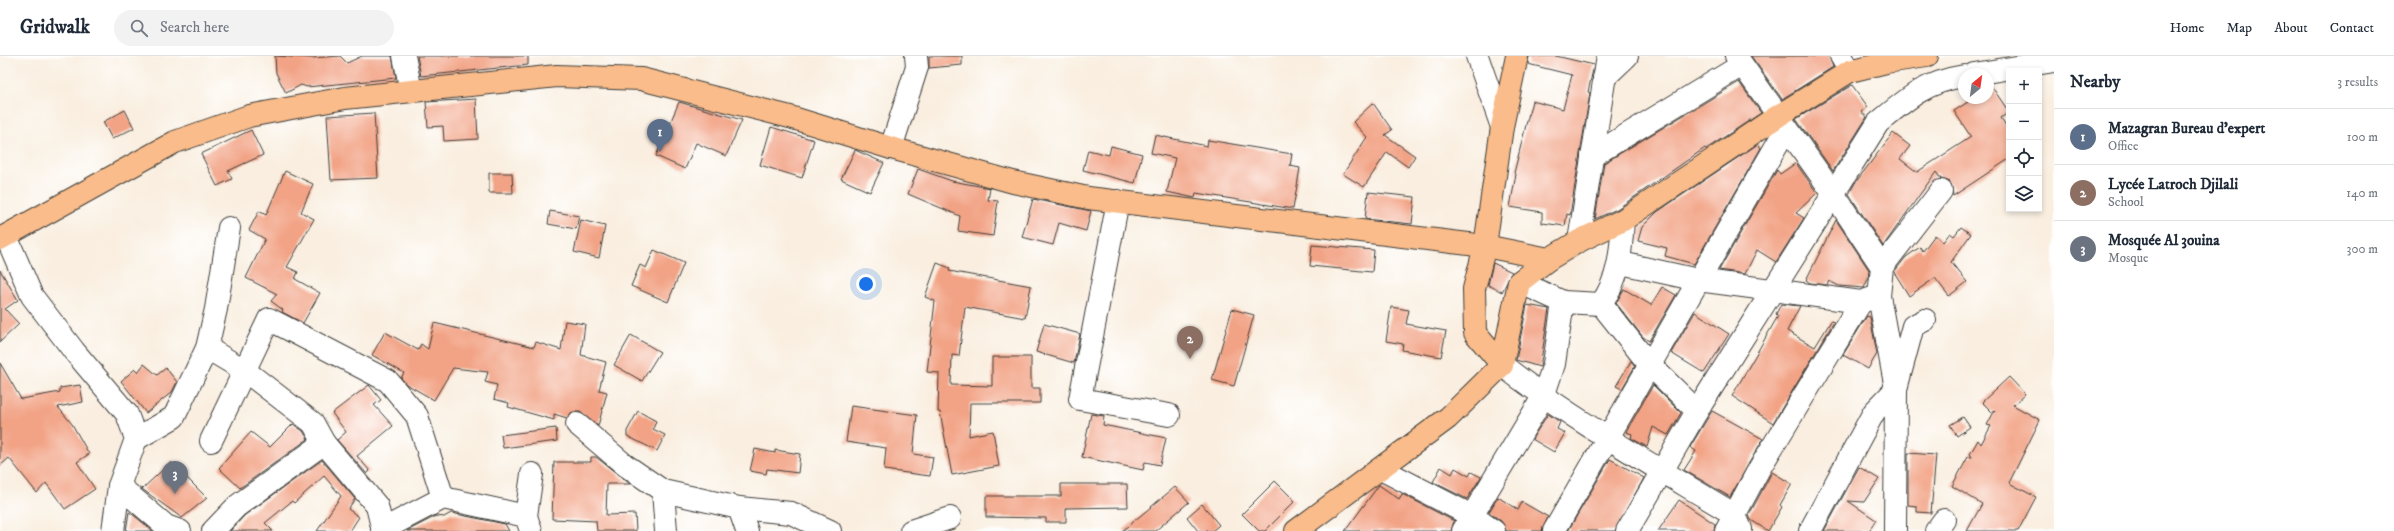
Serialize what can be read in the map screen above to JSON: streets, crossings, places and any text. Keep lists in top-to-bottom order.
{
  "north": "top right",
  "page": {
    "header": "Gridwalk",
    "search": "Search here",
    "nav": [
      "Home",
      "Map",
      "About",
      "Contact"
    ],
    "heading": ["Nearby", "3 results"],
    "map_buttons": ["+", "−"],
    "list": [
      {
        "mark": "1",
        "name": "Mazagran Bureau d'expert",
        "note": "Office",
        "value": "100 m"
      },
      {
        "mark": "2",
        "name": "Lycée Latroch Djilali",
        "note": "School",
        "value": "140 m"
      },
      {
        "mark": "3",
        "name": "Mosquée Al 3ouina",
        "note": "Mosque",
        "value": "300 m"
      }
    ],
    "pins": ["1", "2", "3"]
  }
}
